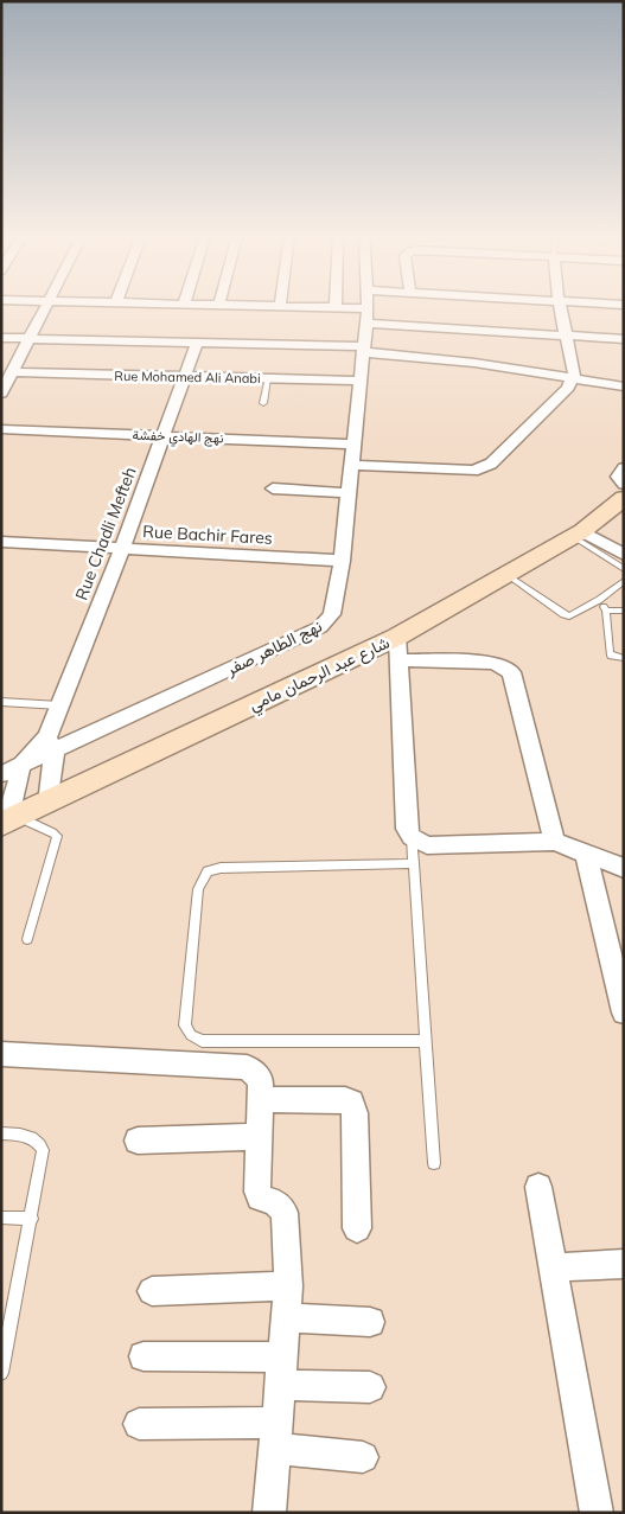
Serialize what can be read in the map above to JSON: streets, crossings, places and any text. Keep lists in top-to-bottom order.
{
  "streets": {
    "street": [
      "Rue Mohamed Ali Anabi",
      "نهج الهادي خفشة",
      "Rue Chadli Mefteh",
      "Rue Bachir Fares",
      "نهج الطاهر صفر",
      "شارع عبد الرحمان مامي"
    ]
  },
  "crossings": [
    ["Rue Mohamed Ali Anabi", "Rue Chadli Mefteh"],
    ["Rue Mohamed Ali Anabi", "نهج الطاهر صفر"],
    ["نهج الهادي خفشة", "Rue Chadli Mefteh"],
    ["نهج الهادي خفشة", "نهج الطاهر صفر"],
    ["Rue Chadli Mefteh", "Rue Bachir Fares"],
    ["Rue Chadli Mefteh", "نهج الطاهر صفر"],
    ["Rue Bachir Fares", "نهج الطاهر صفر"]
  ]
}
